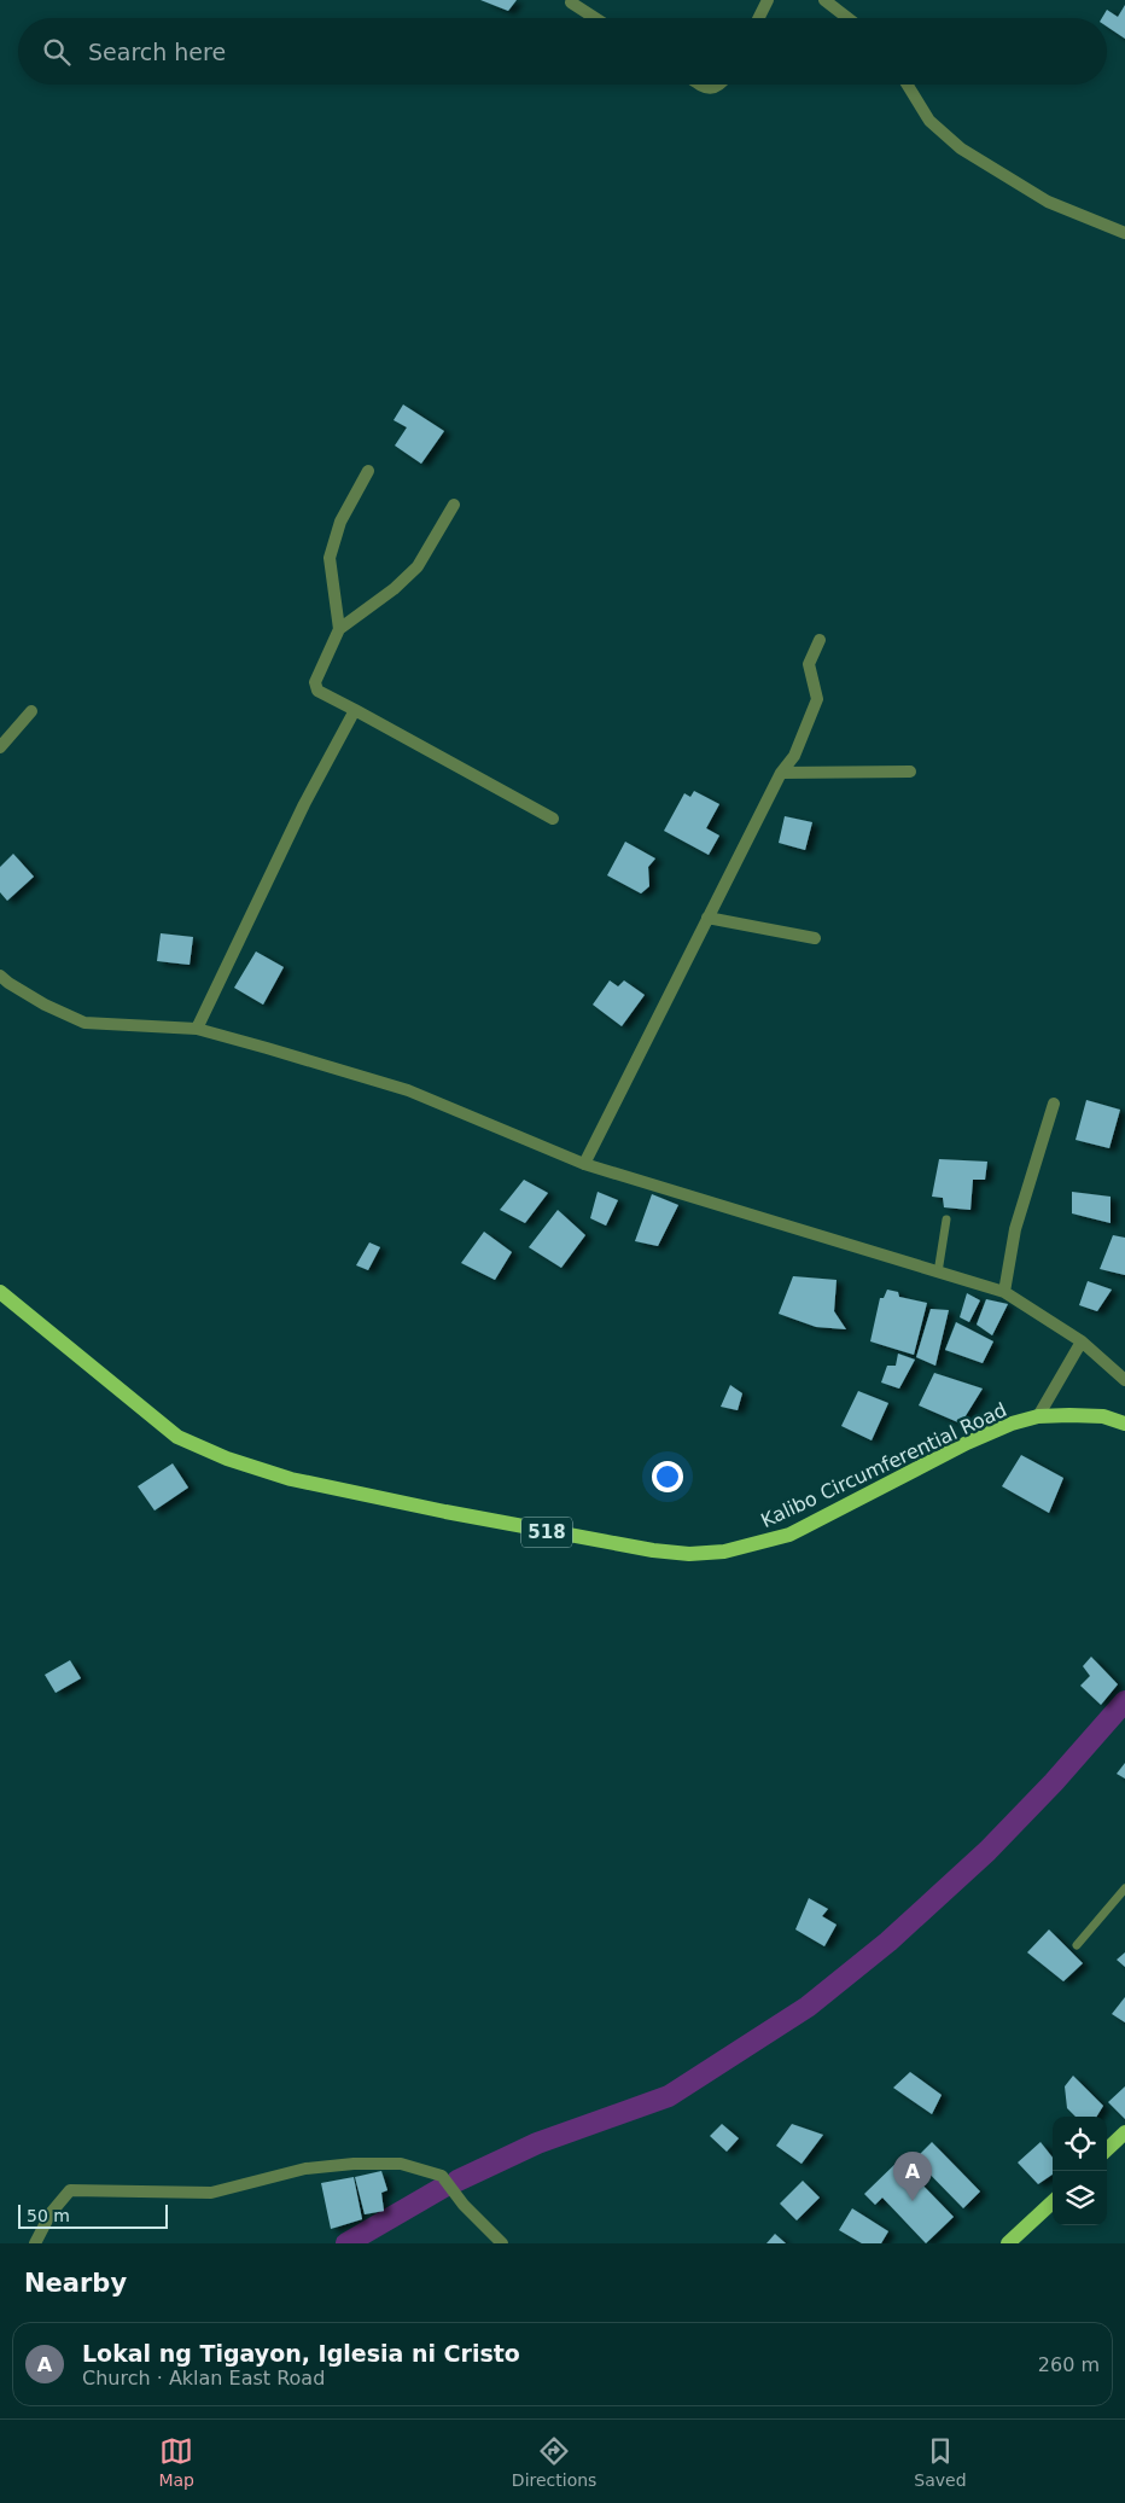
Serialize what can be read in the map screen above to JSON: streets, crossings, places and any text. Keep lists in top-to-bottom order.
{
  "streets": {
    "main road": ["Kalibo Circumferential Road", "518"]
  },
  "scale_bar": "50 m",
  "page": {
    "search": "Search here",
    "pins": "A",
    "scale": "50 m",
    "heading": "Nearby",
    "list": [
      {
        "mark": "A",
        "name": "Lokal ng Tigayon, Iglesia ni Cristo",
        "note": "Church · Aklan East Road",
        "value": "260 m"
      }
    ],
    "nav": ["Map", "Directions", "Saved"]
  }
}
